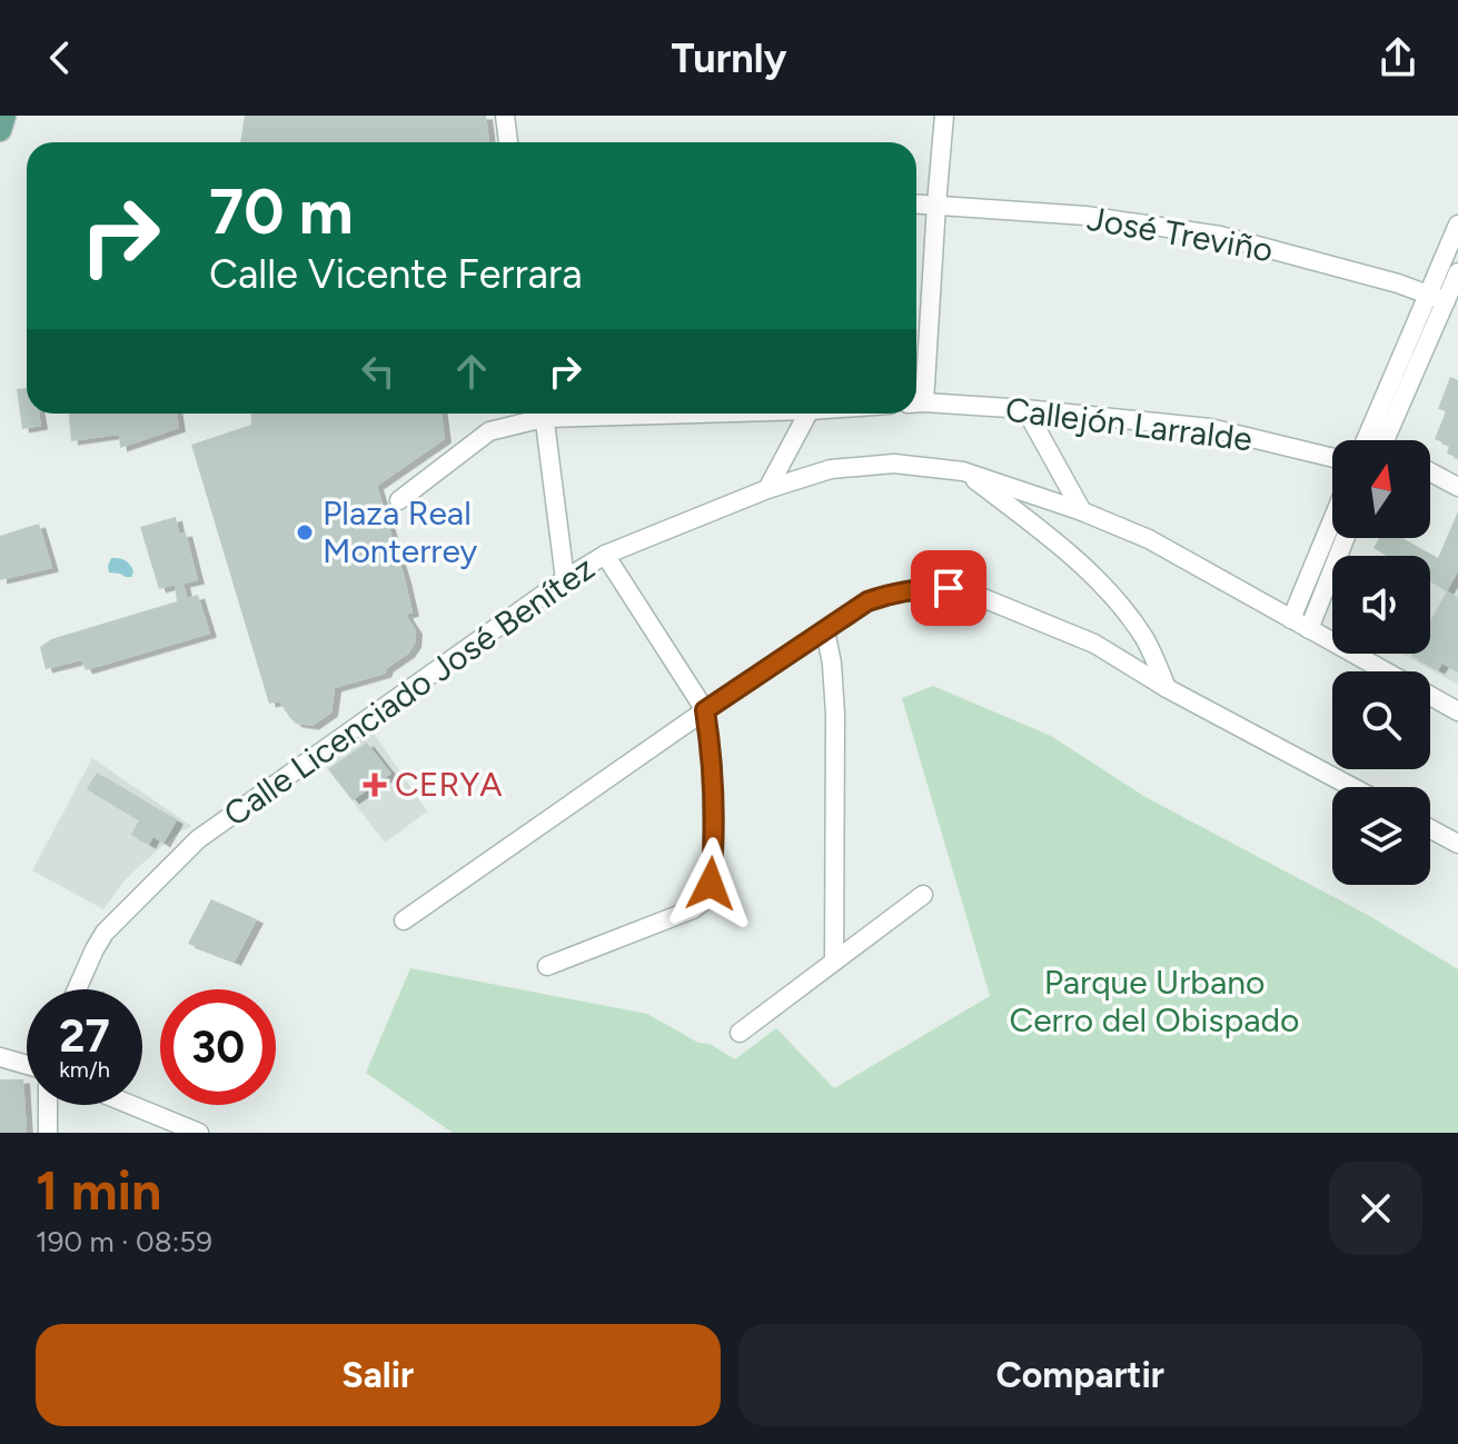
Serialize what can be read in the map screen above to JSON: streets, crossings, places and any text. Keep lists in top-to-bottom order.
{
  "streets": {
    "street": ["José Treviño", "Callejón Larralde", "Calle Licenciado José Benítez"]
  },
  "parks": ["Parque Urbano Cerro del Obispado"],
  "places": {
    "other": ["Plaza Real Monterrey"],
    "health": ["CERYA"]
  },
  "north": "top",
  "page": {
    "header": "Turnly",
    "turn": ["70 m", "Calle Vicente Ferrara"],
    "speed": "27 km/h",
    "limit": "30",
    "heading": ["1 min", "190 m · 08:59"],
    "buttons": ["Salir", "Compartir"]
  }
}
